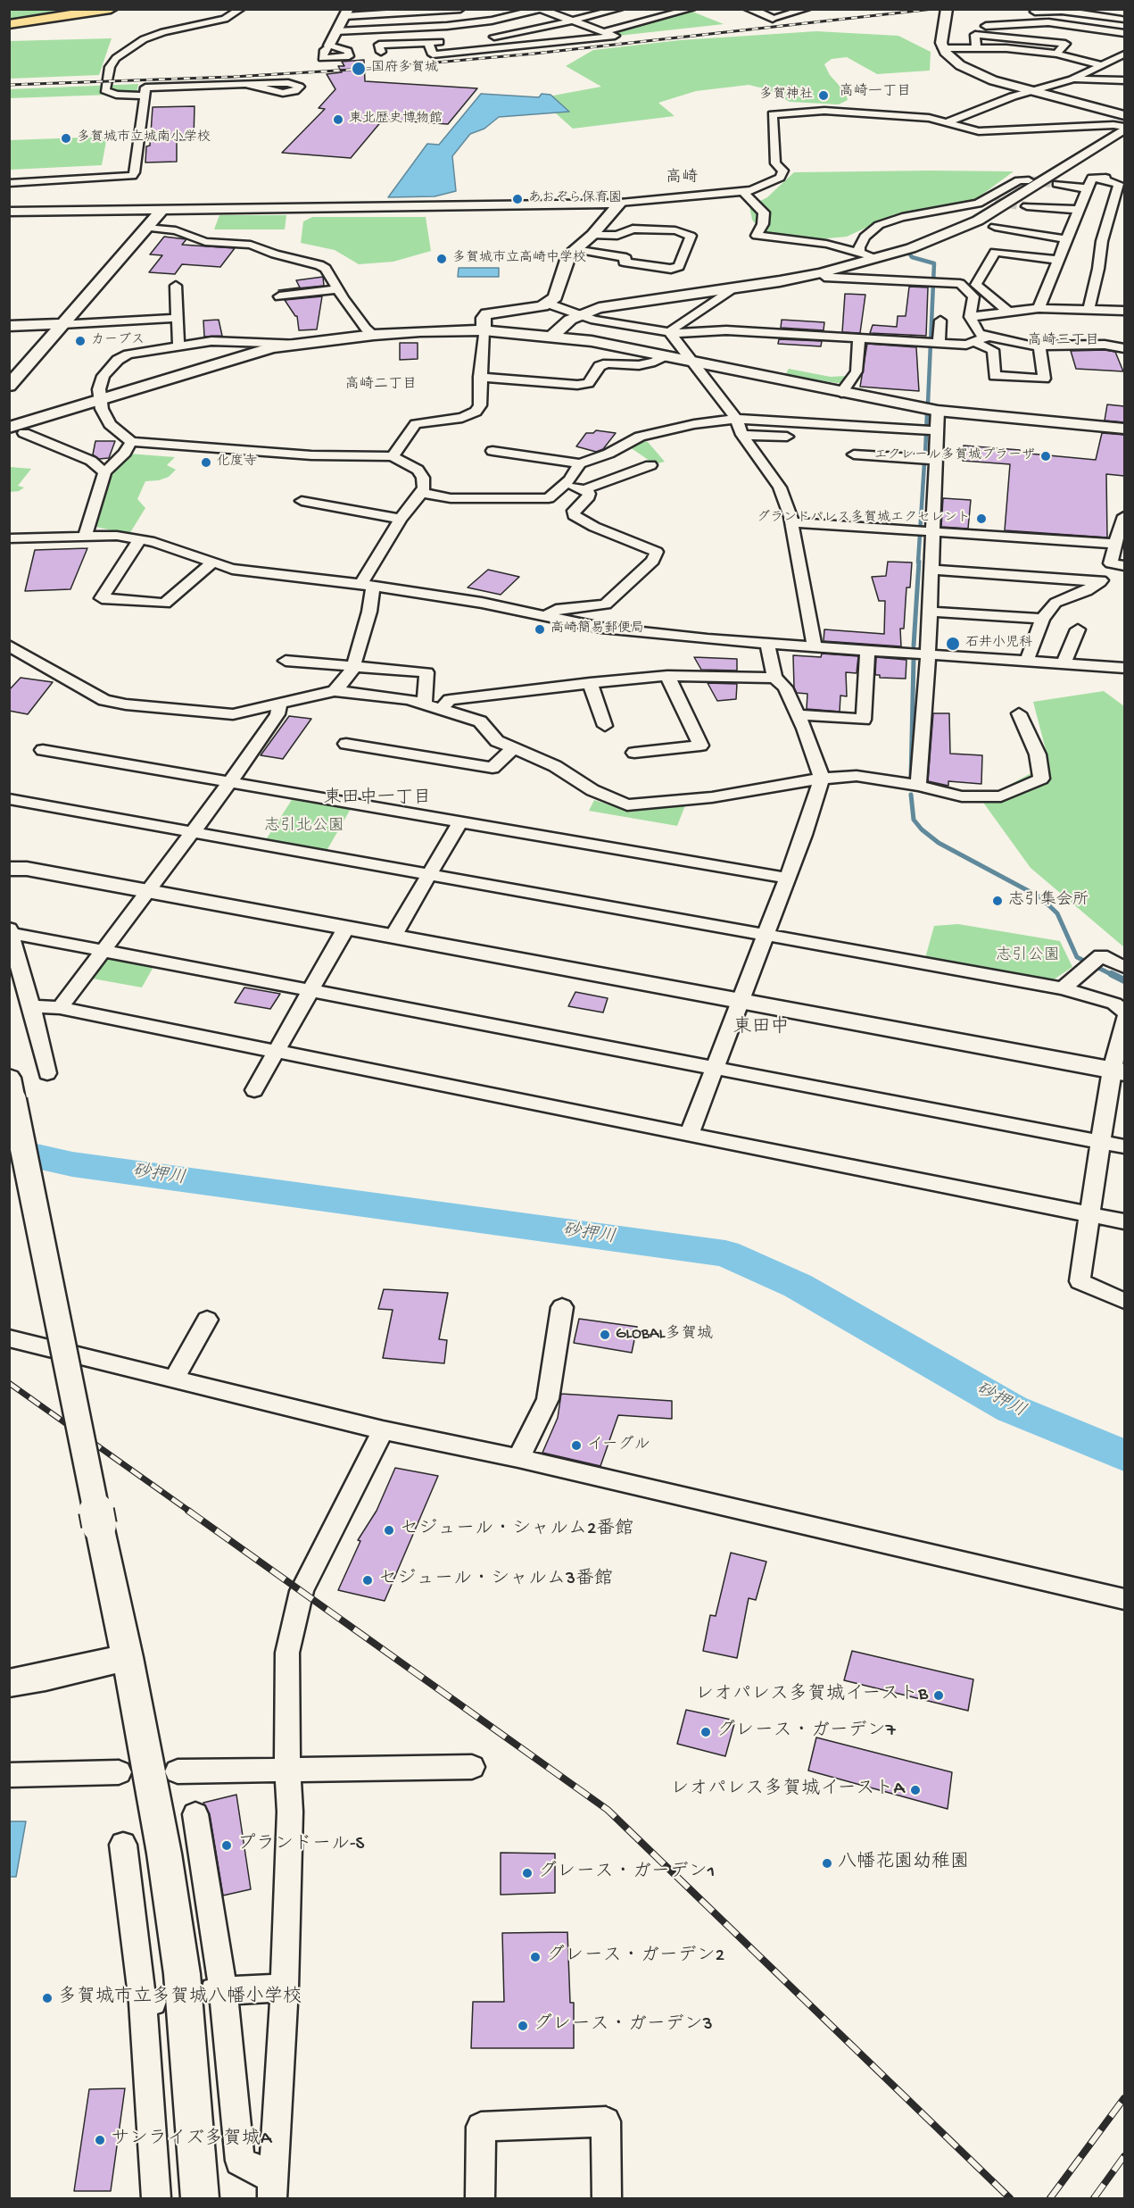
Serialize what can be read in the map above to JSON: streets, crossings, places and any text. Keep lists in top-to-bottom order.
{
  "districts": [
    "高崎一丁目",
    "高崎",
    "高崎三丁目",
    "高崎二丁目",
    "東田中一丁目",
    "東田中"
  ],
  "water": ["砂押川"],
  "parks": ["志引北公園", "志引公園"],
  "places": [
    "国府多賀城",
    "多賀神社",
    "東北歴史博物館",
    "多賀城市立城南小学校",
    "あおぞら保育園",
    "多賀城市立高崎中学校",
    "カーブス",
    "エクレール多賀城プラーザ",
    "化度寺",
    "グランドパレス多賀城エクセレント",
    "高崎簡易郵便局",
    "石井小児科",
    "志引集会所",
    "GLOBAL多賀城",
    "イーグル",
    "セジュール・シャルム2番館",
    "セジュール・シャルム3番館",
    "レオパレス多賀城イーストB",
    "グレース・ガーデン7",
    "レオパレス多賀城イーストA",
    "プランドール-S",
    "八幡花園幼稚園",
    "グレース・ガーデン1",
    "グレース・ガーデン2",
    "多賀城市立多賀城八幡小学校",
    "グレース・ガーデン3",
    "サンライズ多賀城A"
  ]
}
